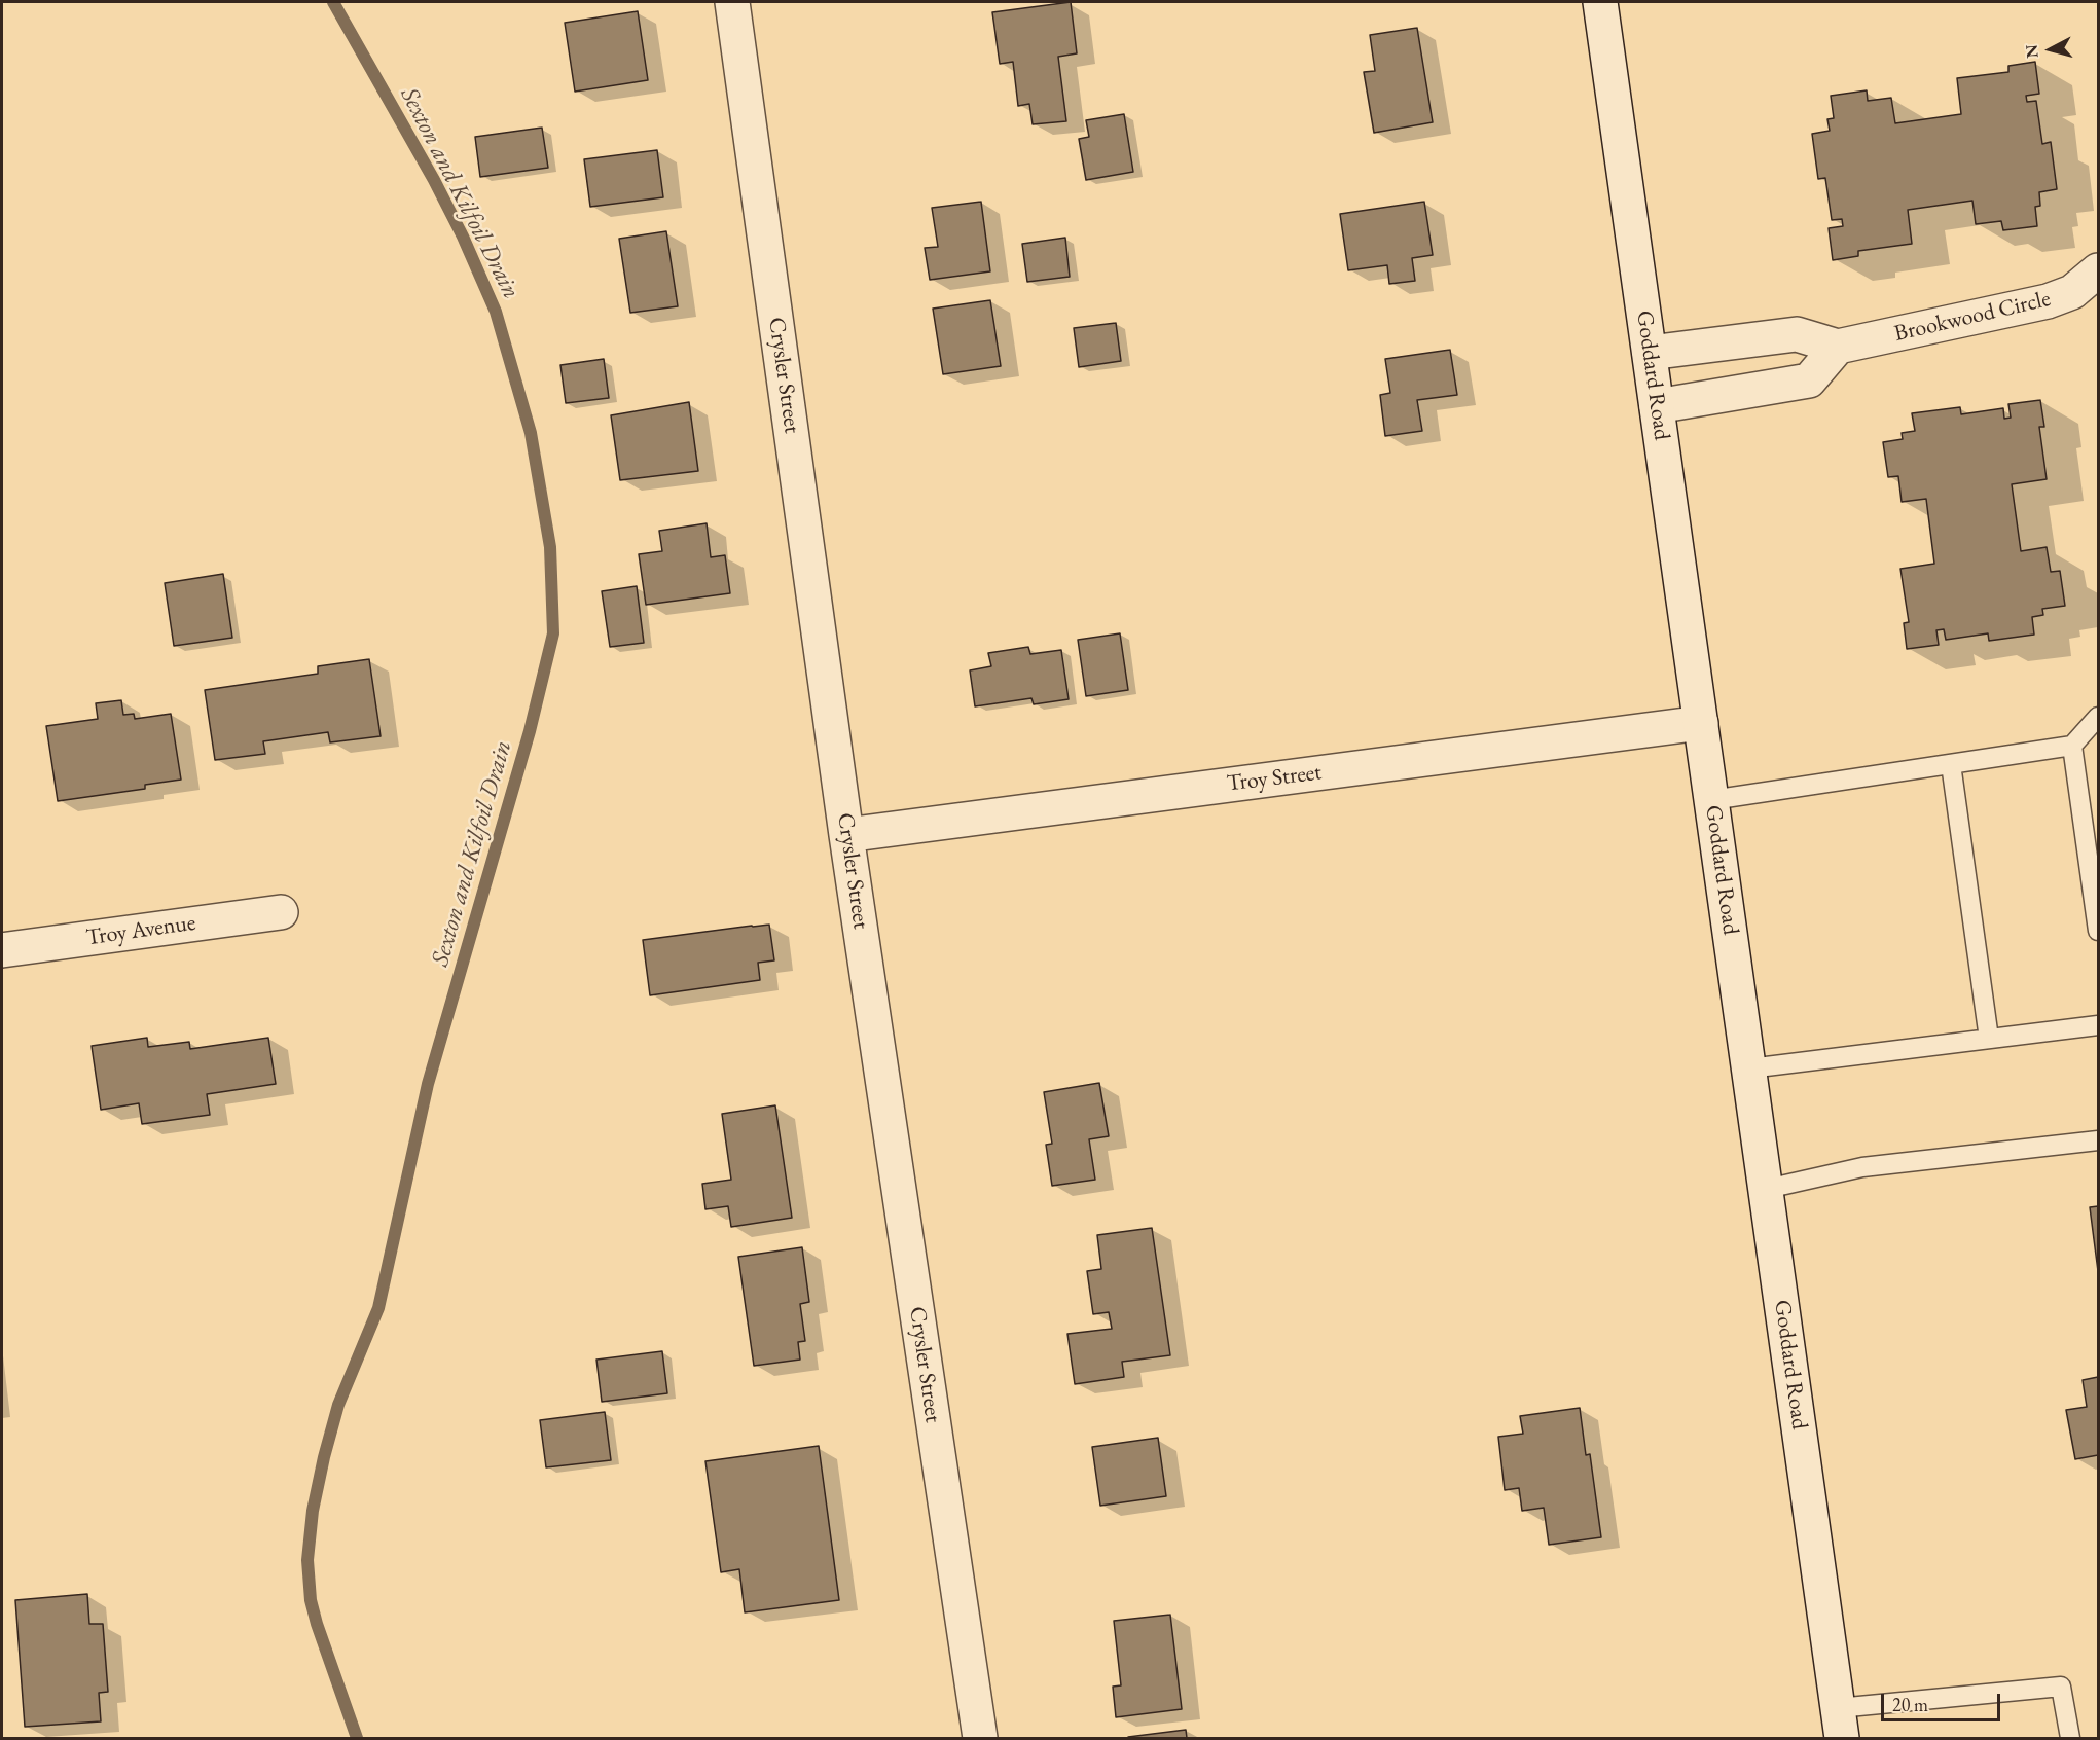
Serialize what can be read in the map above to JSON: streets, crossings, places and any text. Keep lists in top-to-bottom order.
{
  "streets": {
    "street": [
      "Brookwood Circle",
      "Crysler Street",
      "Goddard Road",
      "Troy Street",
      "Troy Avenue"
    ]
  },
  "crossings": [
    ["Brookwood Circle", "Goddard Road"],
    ["Crysler Street", "Troy Street"],
    ["Goddard Road", "Troy Street"]
  ],
  "water": ["Sexton and Kilfoil Drain"],
  "scale_bar": "20 m",
  "north": "left"
}
